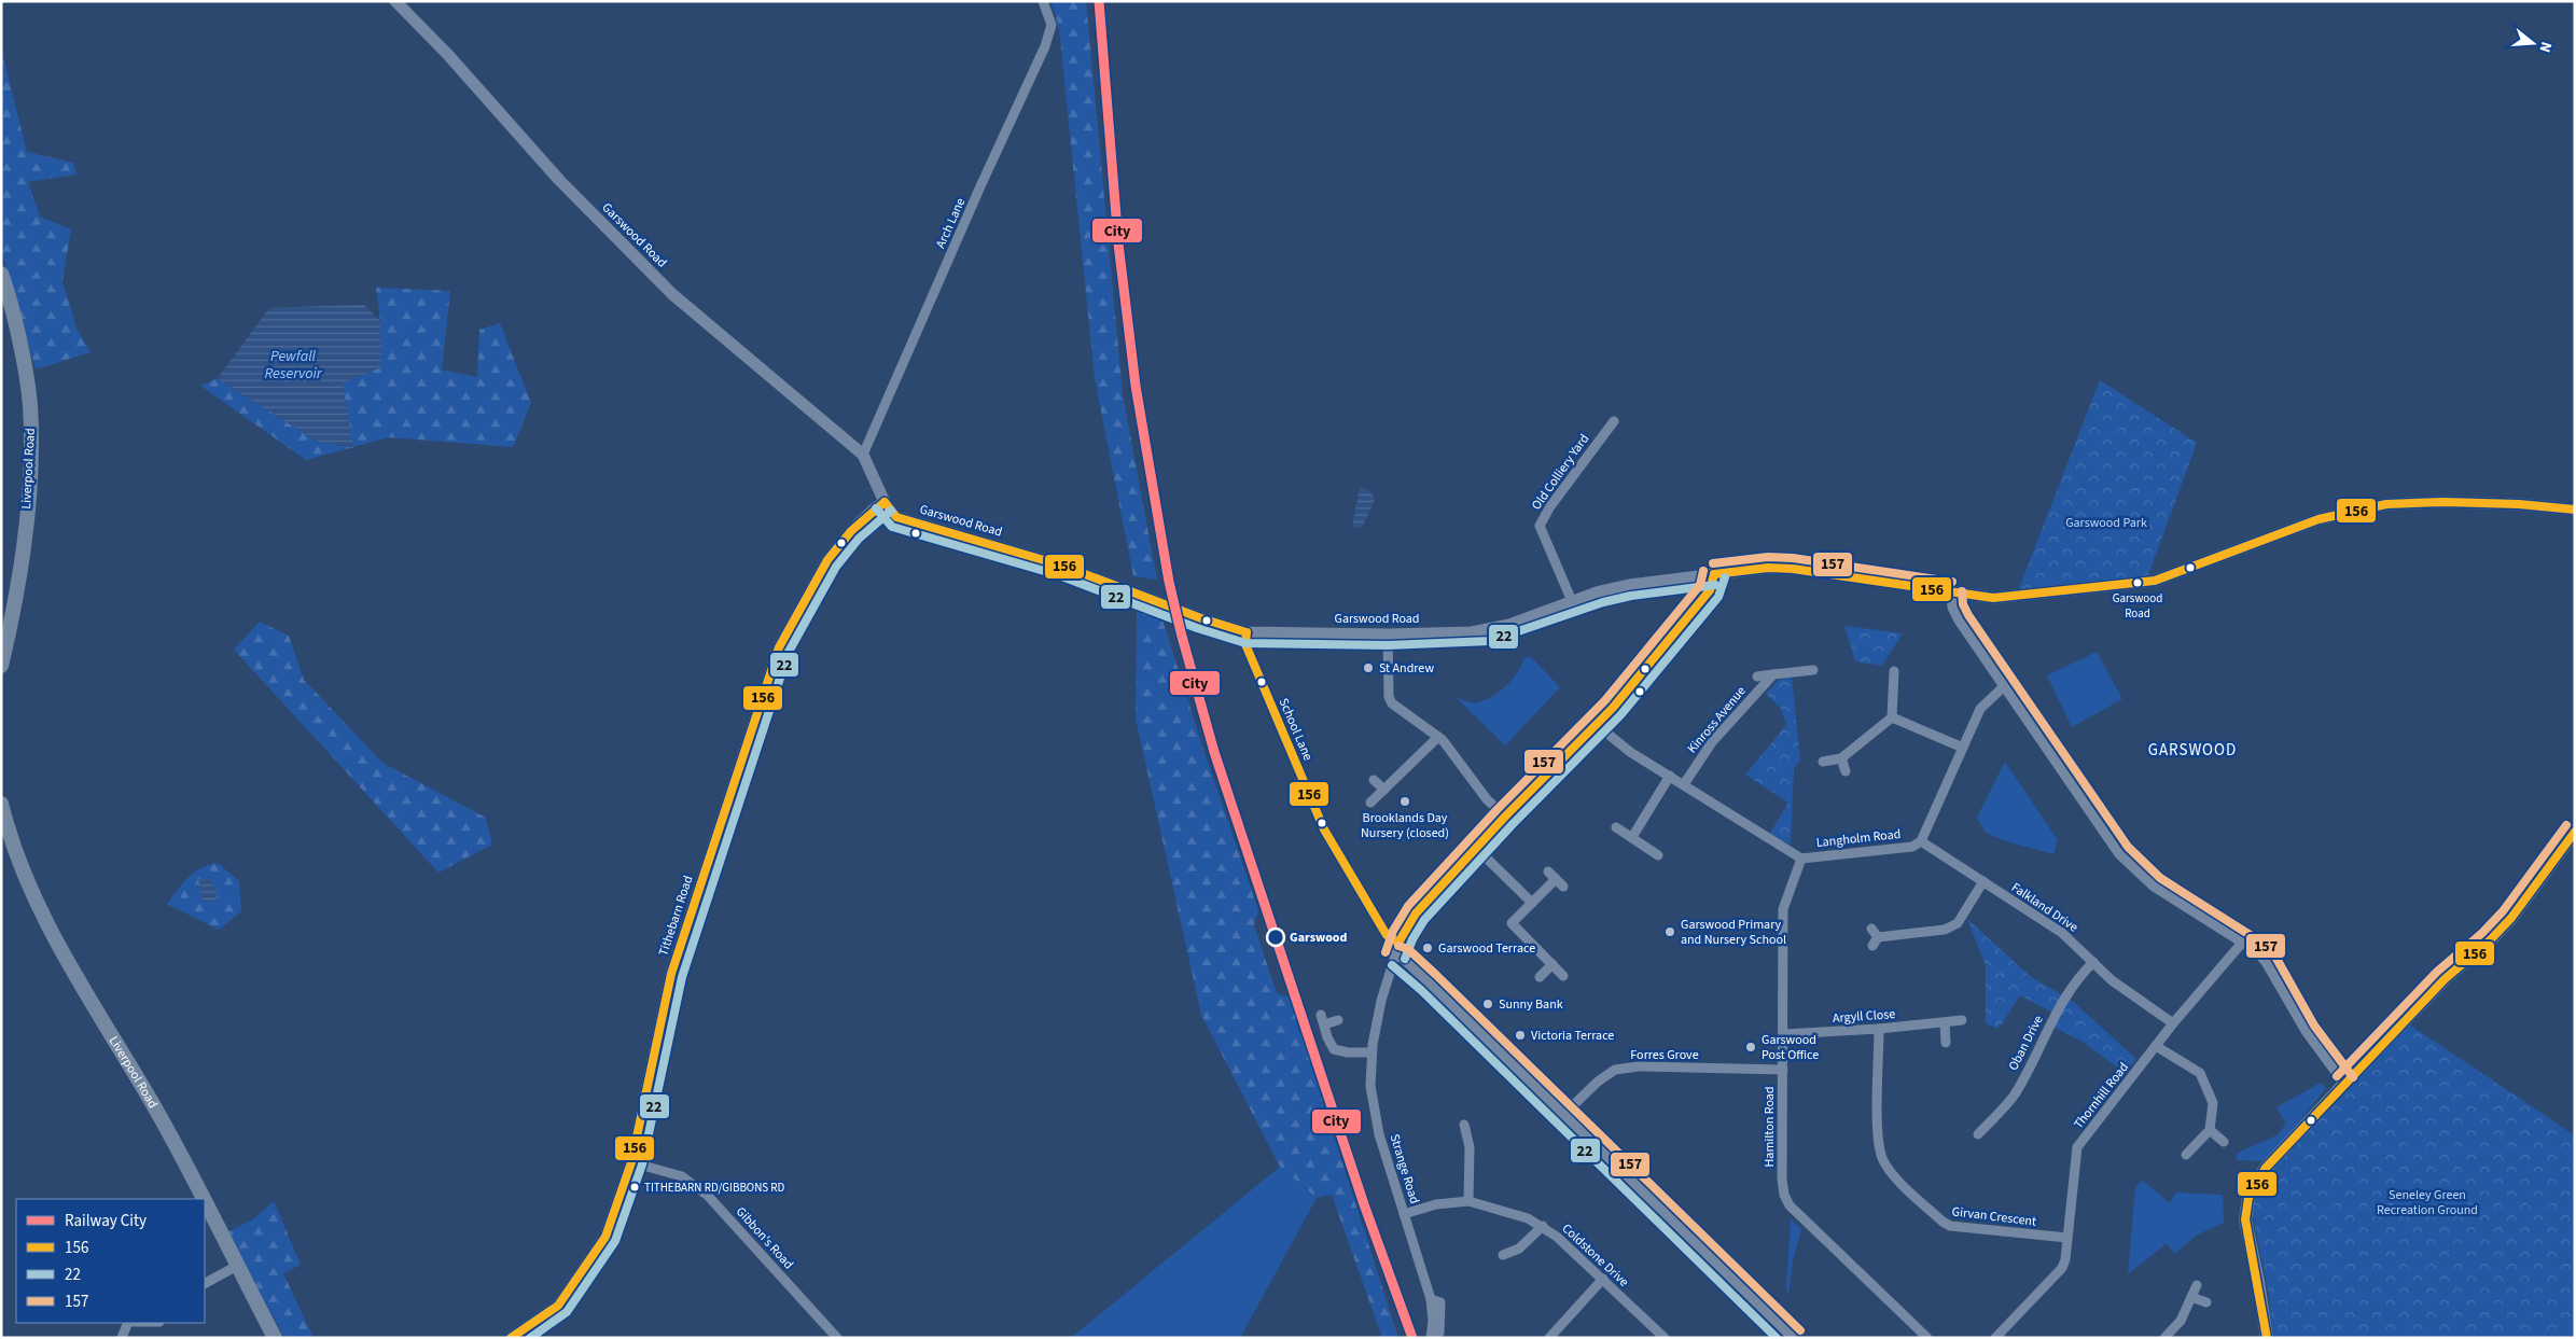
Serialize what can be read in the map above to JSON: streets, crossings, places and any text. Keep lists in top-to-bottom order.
{
  "streets": {
    "highway": ["Liverpool Road"],
    "street": [
      "Arch Lane",
      "Garswood Road",
      "Old Colliery Yard",
      "Kinross Avenue",
      "School Lane",
      "Langholm Road",
      "Falkland Drive",
      "Tithebarn Road",
      "Argyll Close",
      "Oban Drive",
      "Forres Grove",
      "Thornhill Road",
      "Hamilton Road",
      "Strange Road",
      "Girvan Crescent",
      "Gibbon's Road",
      "Coldstone Drive"
    ]
  },
  "crossings": [
    ["Arch Lane", "Garswood Road"],
    ["Garswood Road", "Old Colliery Yard"],
    ["Garswood Road", "School Lane"],
    ["Garswood Road", "Tithebarn Road"],
    ["Garswood Road", "Strange Road"],
    ["Kinross Avenue", "Langholm Road"],
    ["School Lane", "Strange Road"],
    ["Langholm Road", "Falkland Drive"],
    ["Langholm Road", "Hamilton Road"],
    ["Langholm Road", "Strange Road"],
    ["Falkland Drive", "Oban Drive"],
    ["Falkland Drive", "Thornhill Road"],
    ["Tithebarn Road", "Gibbon's Road"],
    ["Argyll Close", "Hamilton Road"],
    ["Argyll Close", "Girvan Crescent"],
    ["Forres Grove", "Hamilton Road"],
    ["Thornhill Road", "Girvan Crescent"],
    ["Strange Road", "Coldstone Drive"]
  ],
  "districts": ["GARSWOOD"],
  "water": ["Pewfall Reservoir"],
  "parks": ["Garswood Park", "Seneley Green Recreation Ground"],
  "places": [
    "Garswood Road",
    "St Andrew",
    "Brooklands Day Nursery (closed)",
    "Garswood Primary and Nursery School",
    "Garswood",
    "Garswood Terrace",
    "Sunny Bank",
    "Victoria Terrace",
    "Garswood Post Office",
    "TITHEBARN RD/GIBBONS RD"
  ],
  "lines": [
    "rail line City",
    "transit line 156",
    "transit line 22",
    "transit line 157"
  ],
  "legend": [
    "Railway City",
    "156",
    "22",
    "157"
  ],
  "north": "right"
}
